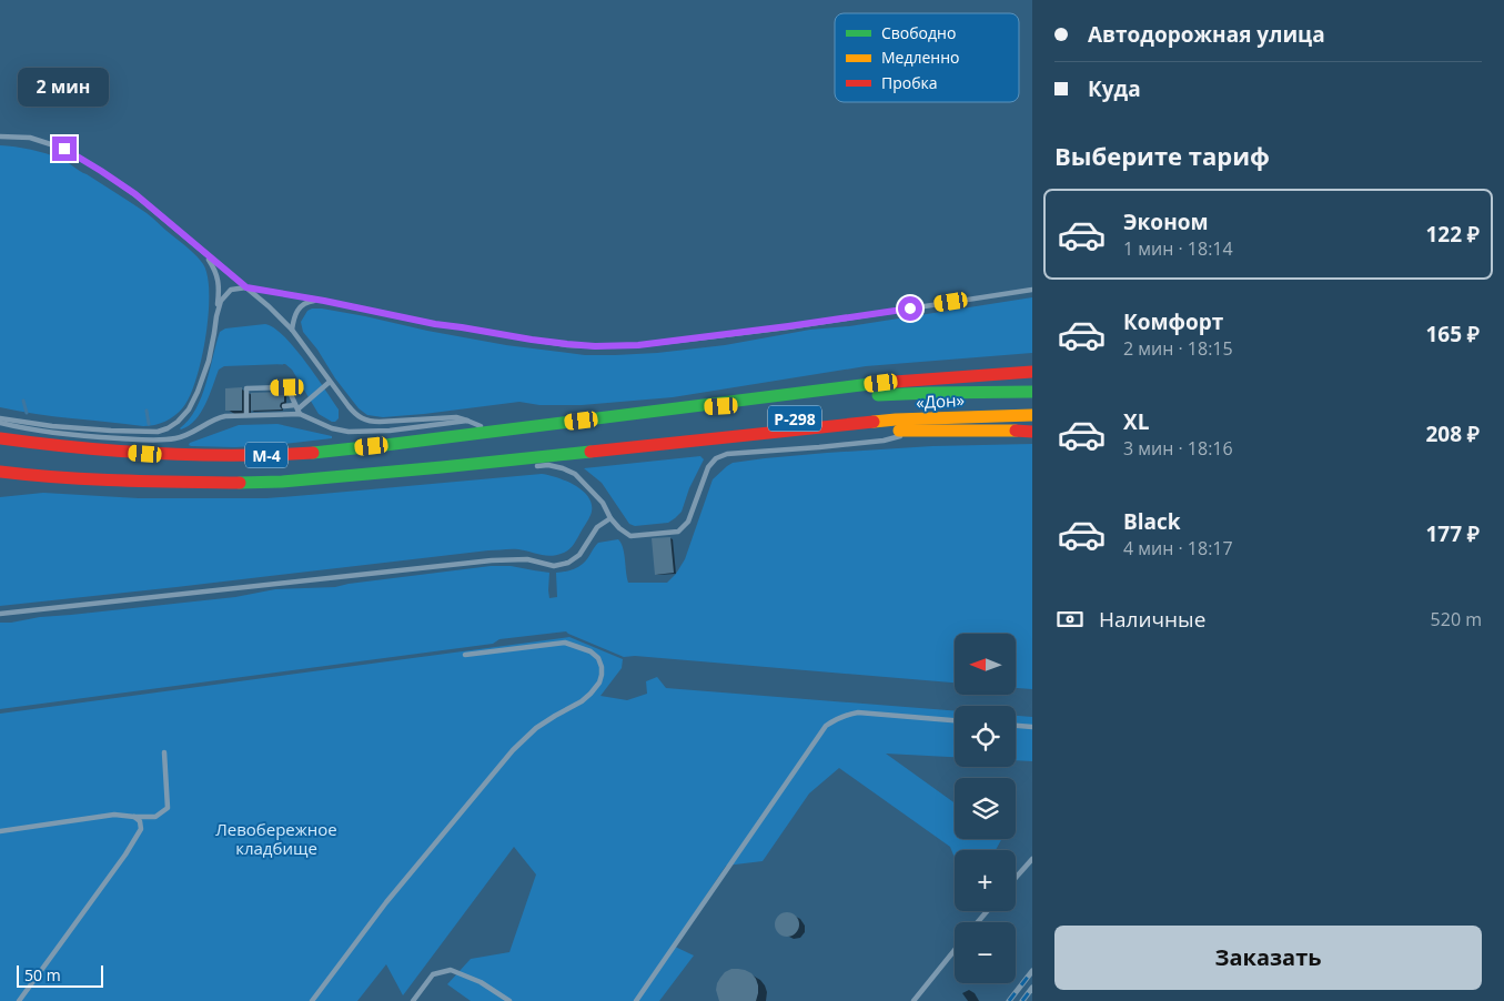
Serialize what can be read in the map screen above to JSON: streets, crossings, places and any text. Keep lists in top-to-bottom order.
{
  "streets": {
    "main road": ["«Дон»", "Р-298", "М-4"]
  },
  "crossings": [
    ["«Дон»", "Р-298"],
    ["«Дон»", "М-4"],
    ["Р-298", "М-4"]
  ],
  "parks": ["Левобережное кладбище"],
  "legend": ["Свободно", "Медленно", "Пробка"],
  "scale_bar": "50 m",
  "north": "left",
  "page": {
    "banner": ["Автодорожная улица", "Куда"],
    "bubble": "2 мин",
    "heading": "Выберите тариф",
    "list": [
      {
        "name": "Эконом",
        "note": "1 мин · 18:14",
        "value": "122 ₽"
      },
      {
        "name": "Комфорт",
        "note": "2 мин · 18:15",
        "value": "165 ₽"
      },
      {
        "name": "XL",
        "note": "3 мин · 18:16",
        "value": "208 ₽"
      },
      {
        "name": "Black",
        "note": "4 мин · 18:17",
        "value": "177 ₽"
      }
    ],
    "pay": ["Наличные", "520 m"],
    "map_buttons": ["+", "−"],
    "buttons": "Заказать",
    "scale": "50 m"
  }
}
